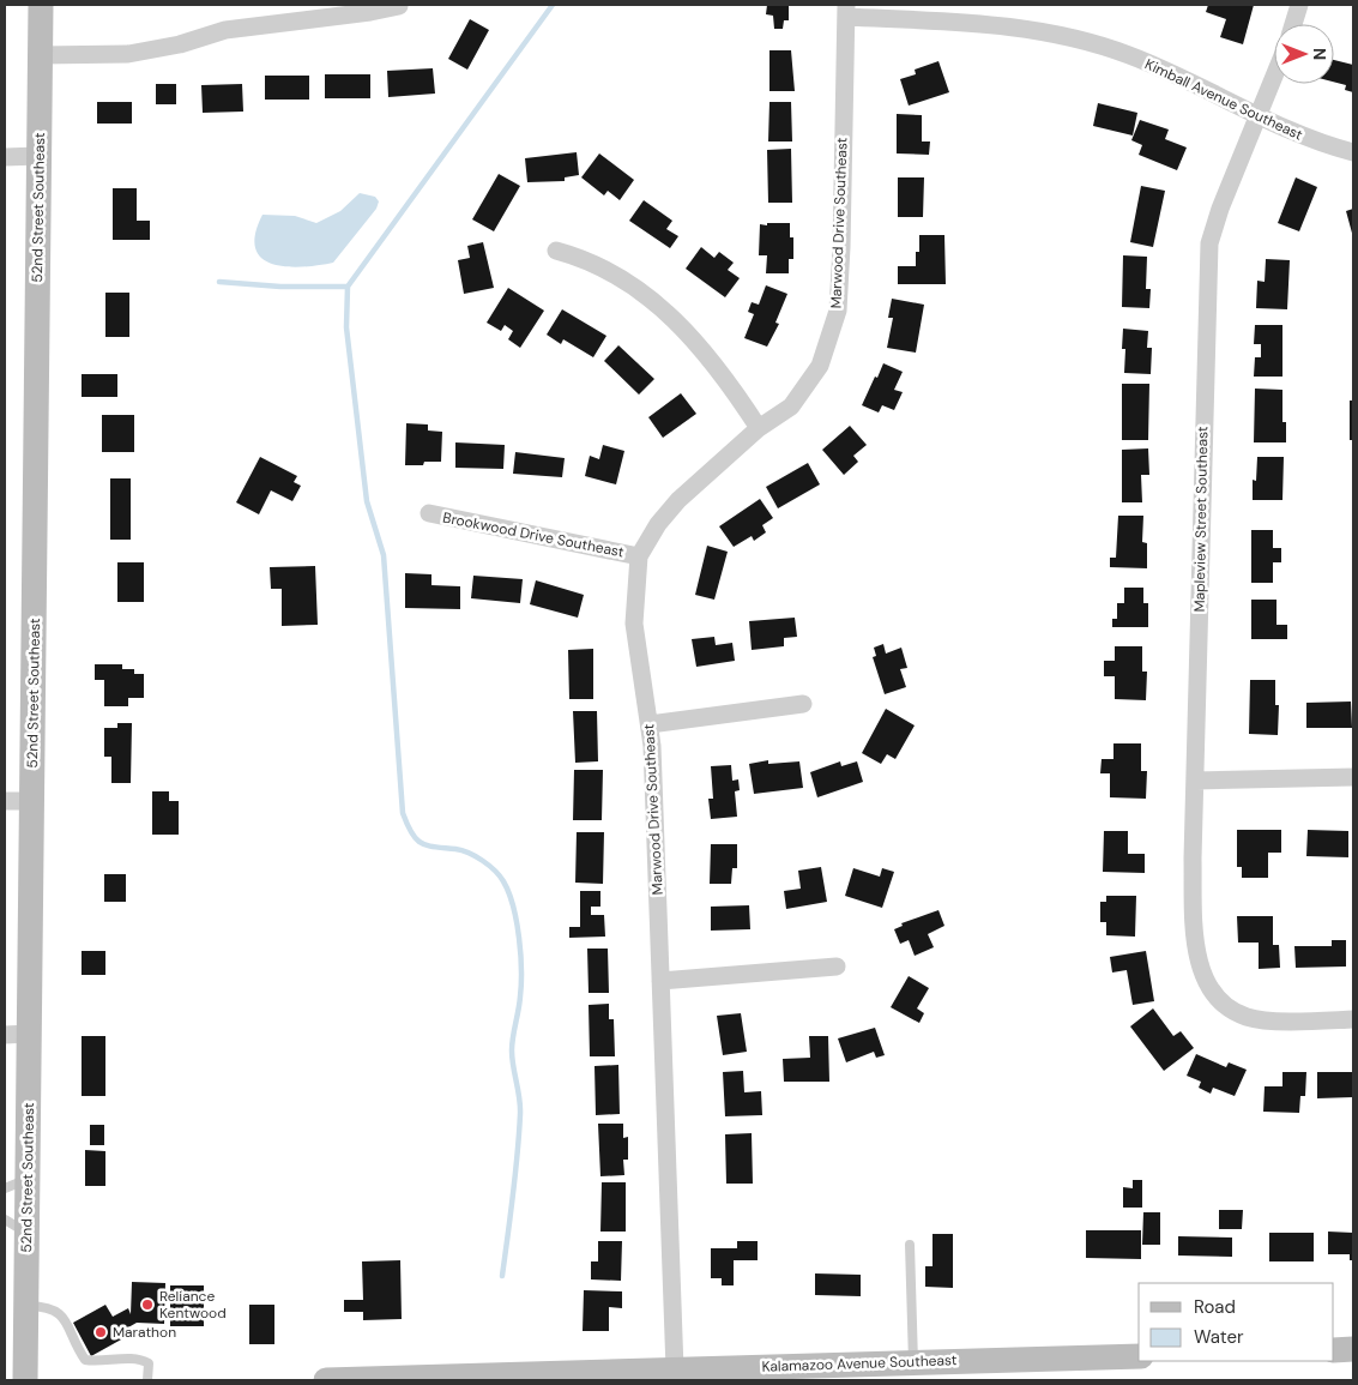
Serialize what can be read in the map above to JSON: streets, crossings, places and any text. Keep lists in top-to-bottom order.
{
  "streets": {
    "main road": ["52nd Street Southeast", "Kalamazoo Avenue Southeast"],
    "street": [
      "Kimball Avenue Southeast",
      "Marwood Drive Southeast",
      "Mapleview Street Southeast",
      "Brookwood Drive Southeast"
    ]
  },
  "crossings": [
    ["Kimball Avenue Southeast", "Marwood Drive Southeast"],
    ["Kimball Avenue Southeast", "Mapleview Street Southeast"],
    ["Marwood Drive Southeast", "Brookwood Drive Southeast"],
    ["Marwood Drive Southeast", "Kalamazoo Avenue Southeast"]
  ],
  "places": ["Reliance Kentwood", "Marathon"],
  "legend": ["Road", "Water"],
  "north": "right"
}
